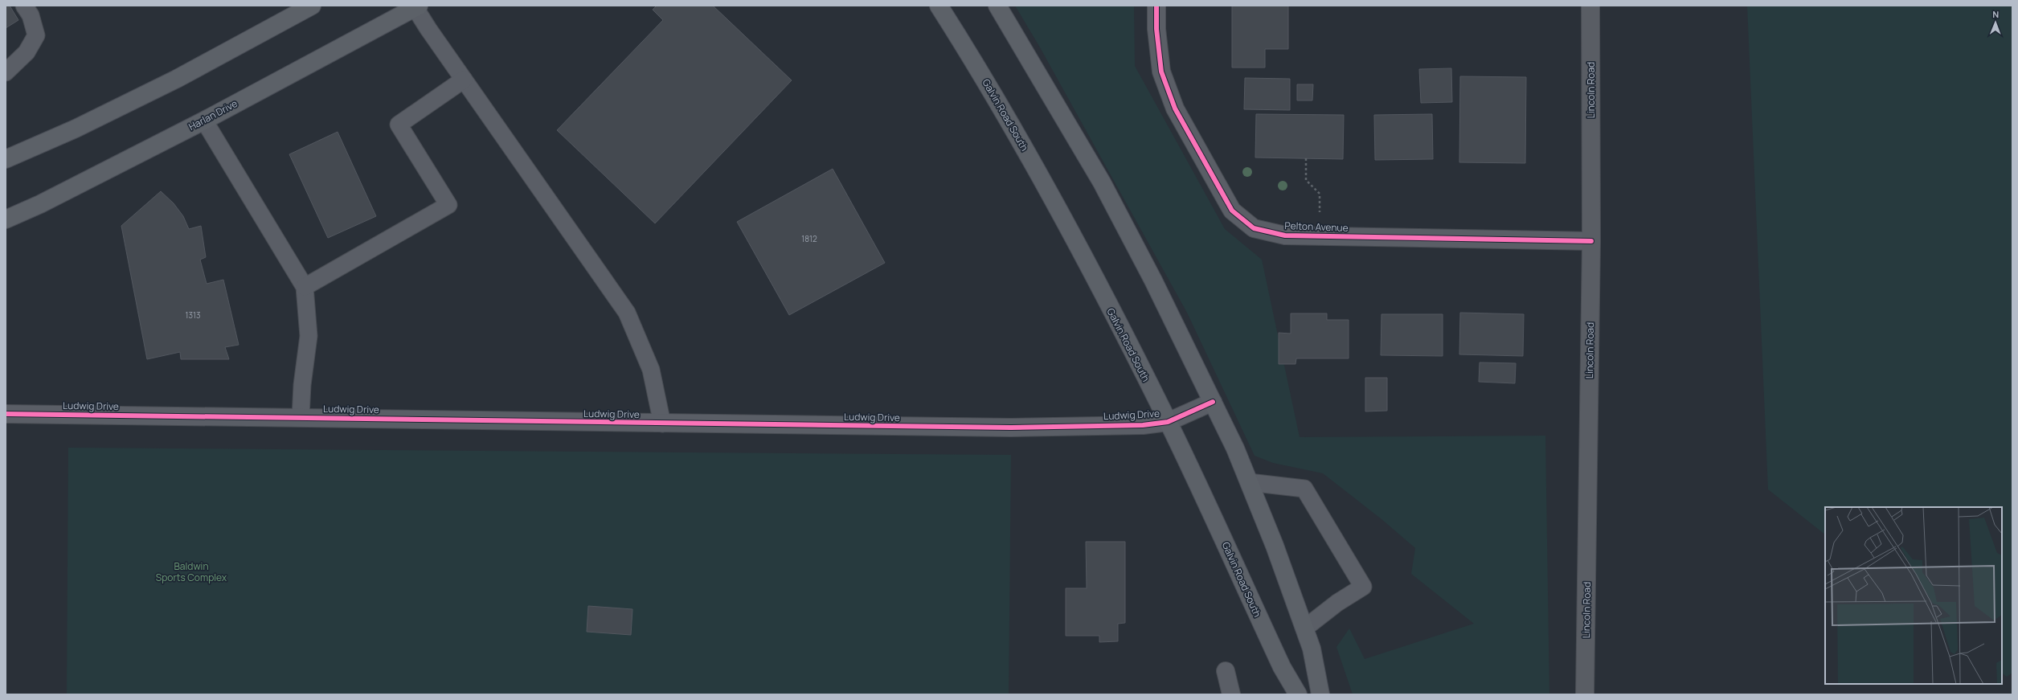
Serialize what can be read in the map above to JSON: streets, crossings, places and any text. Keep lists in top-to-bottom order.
{
  "streets": {
    "main road": ["Lincoln Road", "Harlan Drive", "Galvin Road South"],
    "street": ["Pelton Avenue", "Ludwig Drive"]
  },
  "crossings": [
    ["Lincoln Road", "Pelton Avenue"],
    ["Galvin Road South", "Ludwig Drive"]
  ],
  "parks": ["Baldwin Sports Complex"],
  "house_numbers": ["1812", "1313"],
  "north": "top"
}
